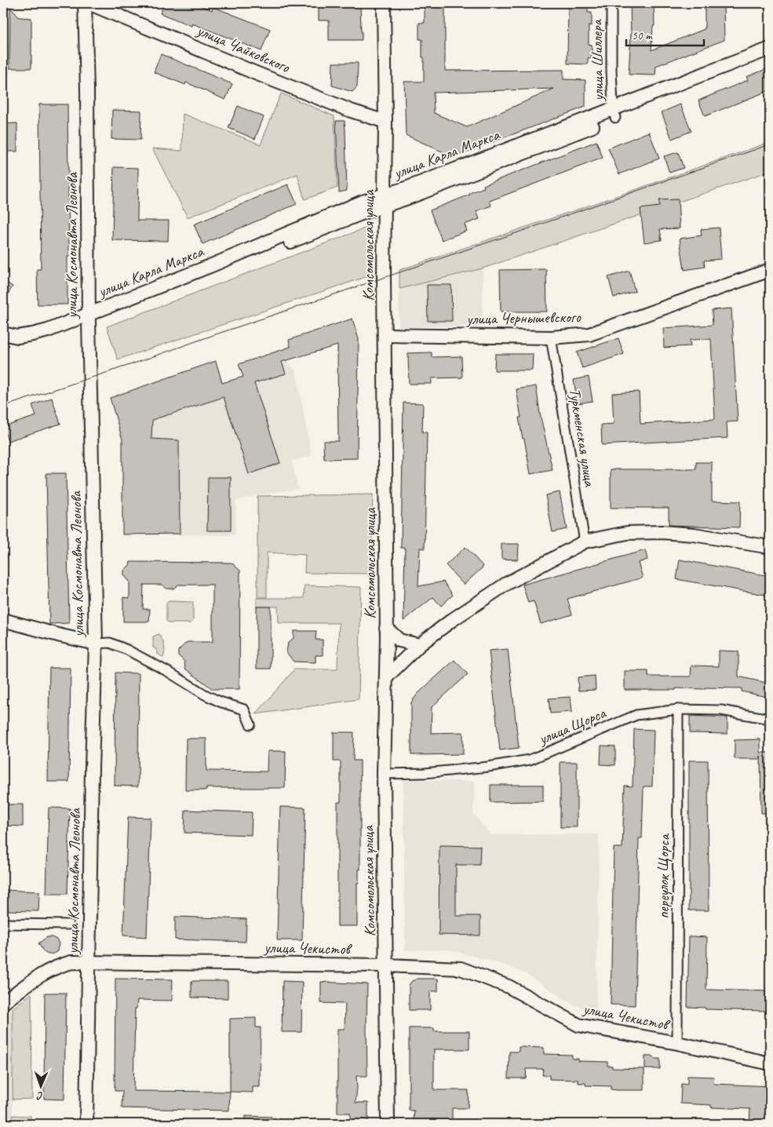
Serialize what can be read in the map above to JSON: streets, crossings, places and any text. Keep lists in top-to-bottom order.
{
  "streets": {
    "main road": [
      "улица Чайковского",
      "улица Карла Маркса",
      "улица Космонавта Леонова",
      "Комсомольская улица",
      "улица Чернышевского",
      "улица Чекистов"
    ],
    "street": [
      "улица Шиллера",
      "Туркменская улица",
      "улица Щорса",
      "переулок Щорса"
    ]
  },
  "crossings": [
    ["улица Чайковского", "Комсомольская улица"],
    ["улица Шиллера", "улица Карла Маркса"],
    ["улица Карла Маркса", "улица Космонавта Леонова"],
    ["улица Карла Маркса", "Комсомольская улица"],
    ["улица Космонавта Леонова", "улица Чекистов"],
    ["Комсомольская улица", "улица Чернышевского"],
    ["Комсомольская улица", "улица Щорса"],
    ["Комсомольская улица", "улица Чекистов"],
    ["улица Чернышевского", "Туркменская улица"],
    ["улица Щорса", "переулок Щорса"],
    ["переулок Щорса", "улица Чекистов"]
  ],
  "scale_bar": "50 m",
  "north": "bottom"
}
